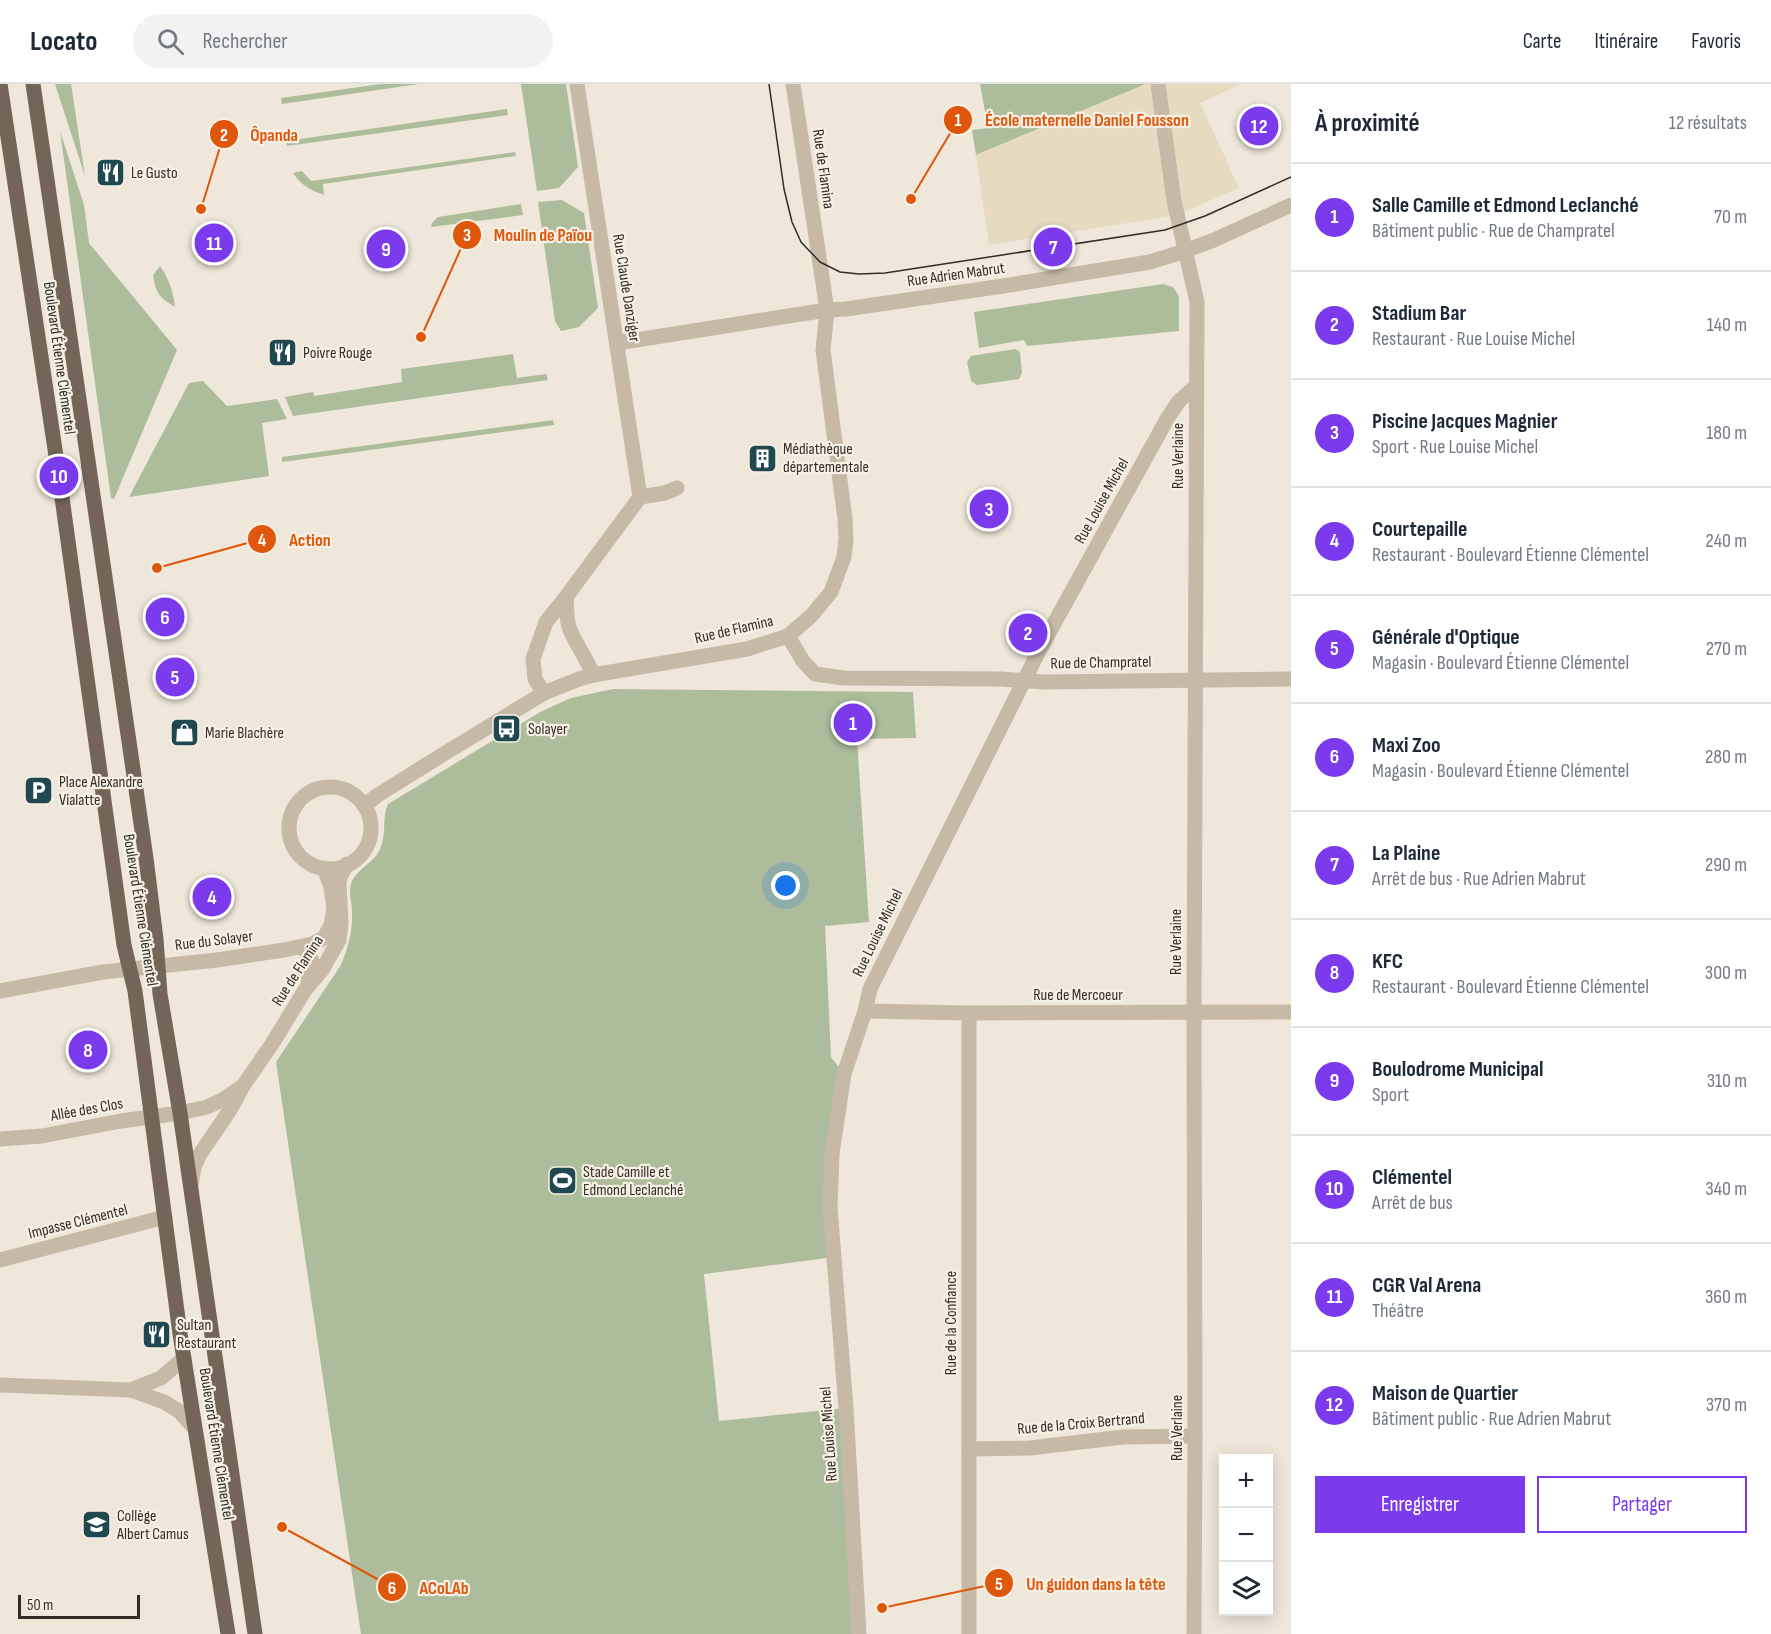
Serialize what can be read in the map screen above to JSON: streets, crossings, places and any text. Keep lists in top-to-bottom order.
{
  "streets": {
    "main road": ["Boulevard Étienne Clémentel"],
    "street": [
      "Rue de Flamina",
      "Rue Adrien Mabrut",
      "Rue Claude Danziger",
      "Rue Verlaine",
      "Rue Louise Michel",
      "Rue de Champratel",
      "Rue du Solayer",
      "Rue de Mercoeur",
      "Allée des Clos",
      "Impasse Clémentel",
      "Rue de la Confiance",
      "Rue de la Croix Bertrand"
    ]
  },
  "crossings": [
    ["Rue de Flamina", "Rue Adrien Mabrut"],
    ["Rue de Flamina", "Boulevard Étienne Clémentel"],
    ["Rue de Flamina", "Rue de Champratel"],
    ["Rue de Flamina", "Rue du Solayer"],
    ["Rue de Flamina", "Allée des Clos"],
    ["Rue Adrien Mabrut", "Rue Claude Danziger"],
    ["Rue Adrien Mabrut", "Rue Verlaine"],
    ["Boulevard Étienne Clémentel", "Rue du Solayer"],
    ["Boulevard Étienne Clémentel", "Allée des Clos"],
    ["Boulevard Étienne Clémentel", "Impasse Clémentel"],
    ["Rue Verlaine", "Rue Louise Michel"],
    ["Rue Verlaine", "Rue de Champratel"],
    ["Rue Verlaine", "Rue de Mercoeur"],
    ["Rue Verlaine", "Rue de la Croix Bertrand"],
    ["Rue Louise Michel", "Rue de Champratel"],
    ["Rue Louise Michel", "Rue de Mercoeur"],
    ["Rue de Mercoeur", "Rue de la Confiance"],
    ["Rue de la Confiance", "Rue de la Croix Bertrand"]
  ],
  "places": {
    "restaurant": ["Le Gusto", "Poivre Rouge", "Sultan Restaurant"],
    "other": [
      "École maternelle Daniel Fousson",
      "Ôpanda",
      "Moulin de Païou",
      "Action",
      "ACoLAb",
      "Un guidon dans la tête"
    ],
    "building": ["Médiathèque départementale"],
    "bus stop": ["Solayer"],
    "shop": ["Marie Blachère"],
    "parking": ["Place Alexandre Vialatte"],
    "sports": ["Stade Camille et Edmond Leclanché"],
    "school or university": ["Collège Albert Camus"]
  },
  "scale_bar": "50 m",
  "page": {
    "header": "Locato",
    "search": "Rechercher",
    "nav": ["Carte", "Itinéraire", "Favoris"],
    "heading": ["À proximité", "12 résultats"],
    "pins": [
      "12",
      "11",
      "7",
      "9",
      "10",
      "3",
      "6",
      "2",
      "5",
      "1",
      "4",
      "8"
    ],
    "list": [
      {
        "mark": "1",
        "name": "Salle Camille et Edmond Leclanché",
        "note": "Bâtiment public · Rue de Champratel",
        "value": "70 m"
      },
      {
        "mark": "2",
        "name": "Stadium Bar",
        "note": "Restaurant · Rue Louise Michel",
        "value": "140 m"
      },
      {
        "mark": "3",
        "name": "Piscine Jacques Magnier",
        "note": "Sport · Rue Louise Michel",
        "value": "180 m"
      },
      {
        "mark": "4",
        "name": "Courtepaille",
        "note": "Restaurant · Boulevard Étienne Clémentel",
        "value": "240 m"
      },
      {
        "mark": "5",
        "name": "Générale d'Optique",
        "note": "Magasin · Boulevard Étienne Clémentel",
        "value": "270 m"
      },
      {
        "mark": "6",
        "name": "Maxi Zoo",
        "note": "Magasin · Boulevard Étienne Clémentel",
        "value": "280 m"
      },
      {
        "mark": "7",
        "name": "La Plaine",
        "note": "Arrêt de bus · Rue Adrien Mabrut",
        "value": "290 m"
      },
      {
        "mark": "8",
        "name": "KFC",
        "note": "Restaurant · Boulevard Étienne Clémentel",
        "value": "300 m"
      },
      {
        "mark": "9",
        "name": "Boulodrome Municipal",
        "note": "Sport",
        "value": "310 m"
      },
      {
        "mark": "10",
        "name": "Clémentel",
        "note": "Arrêt de bus",
        "value": "340 m"
      },
      {
        "mark": "11",
        "name": "CGR Val Arena",
        "note": "Théâtre",
        "value": "360 m"
      },
      {
        "mark": "12",
        "name": "Maison de Quartier",
        "note": "Bâtiment public · Rue Adrien Mabrut",
        "value": "370 m"
      }
    ],
    "map_buttons": ["+", "−"],
    "buttons": ["Enregistrer", "Partager"],
    "scale": "50 m"
  }
}
